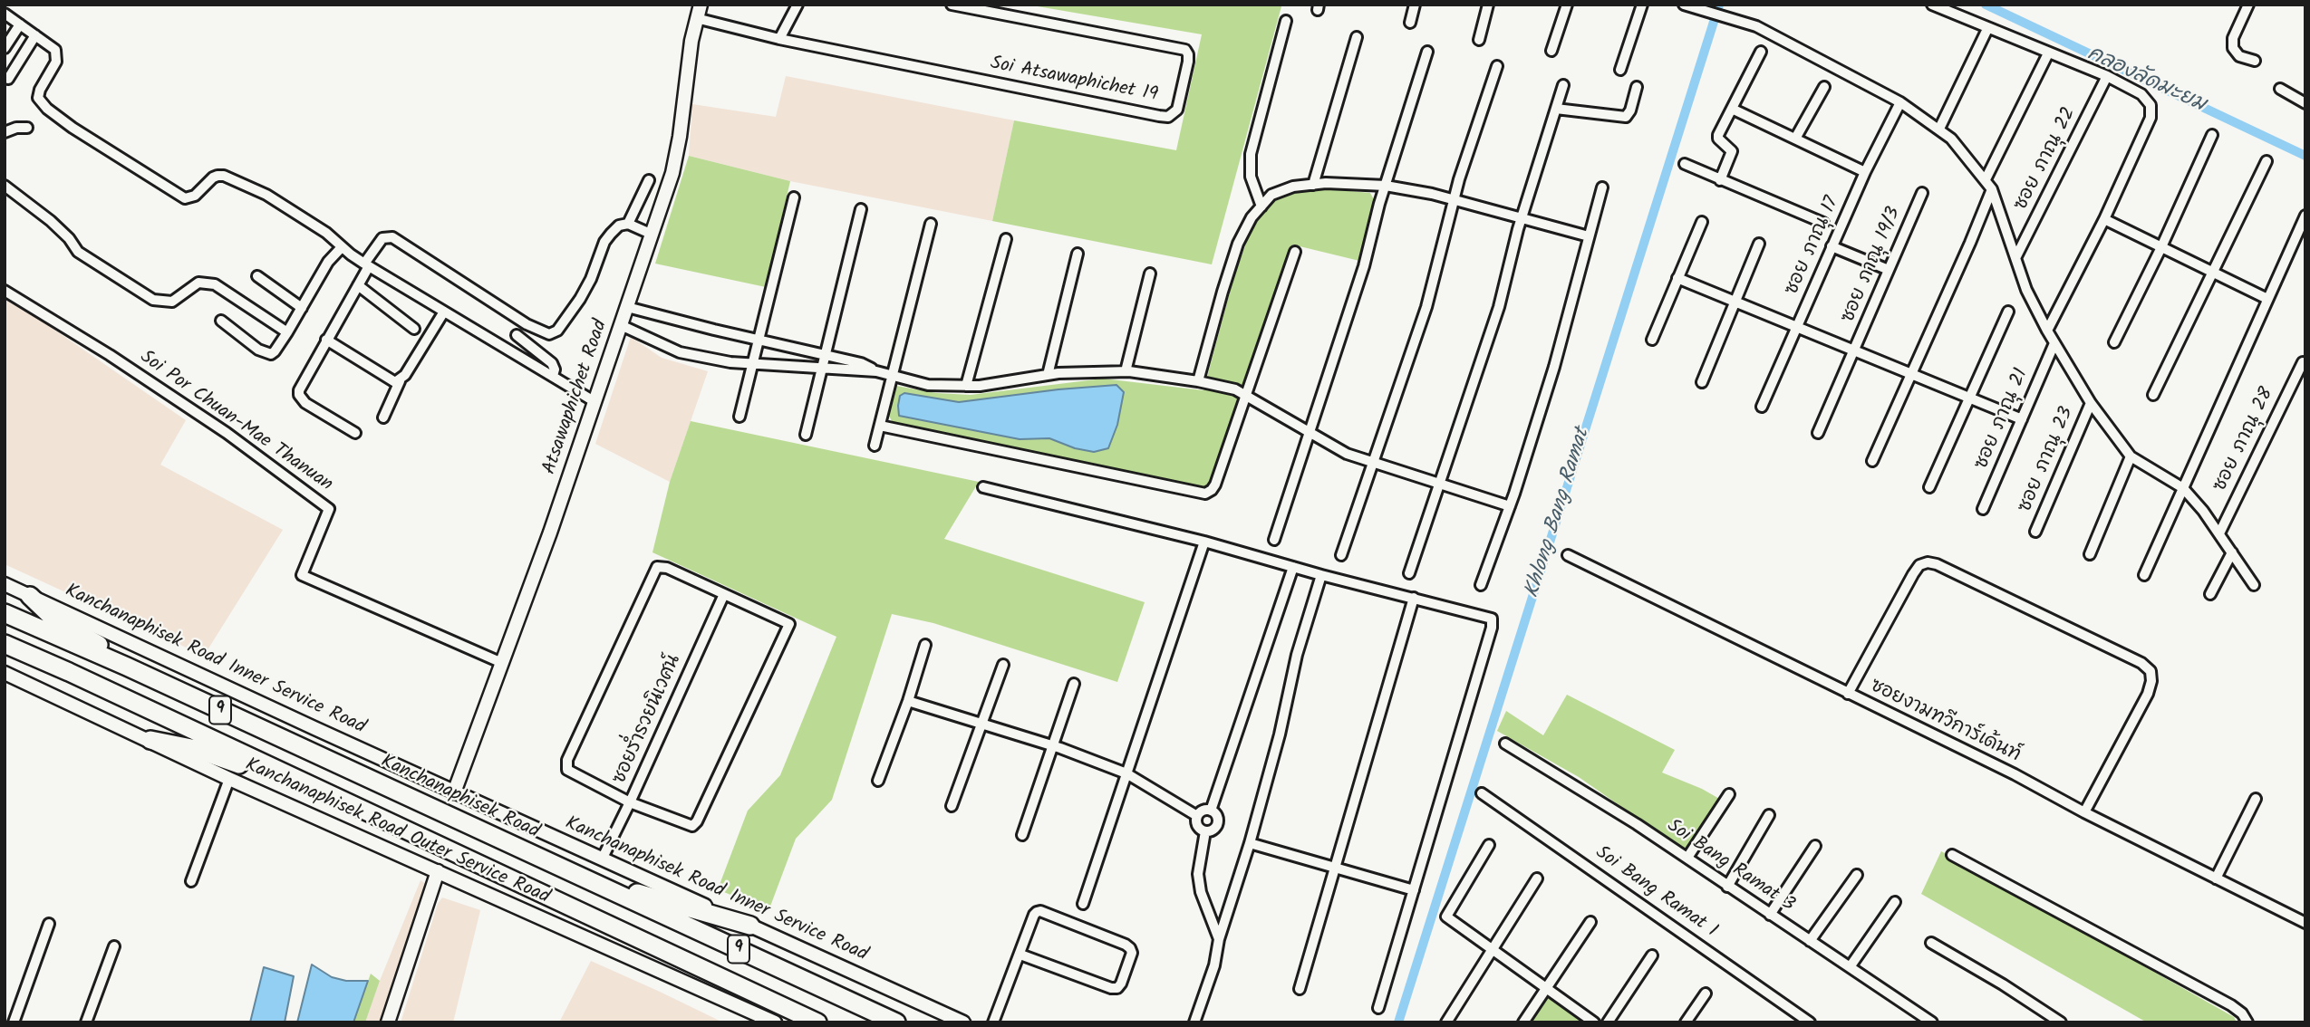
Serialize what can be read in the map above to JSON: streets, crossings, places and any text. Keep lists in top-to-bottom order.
{
  "streets": {
    "highway": ["9", "Kanchanaphisek Road"],
    "main road": ["Atsawaphichet Road", "Kanchanaphisek Road Inner Service Road", "Kanchanaphisek Road Outer Service Road"],
    "street": [
      "Soi Atsawaphichet 19",
      "ซอย ภาณุ 22",
      "ซอย ภาณุ 17",
      "ซอย ภาณุ 19/3",
      "ซอย ภาณุ 21",
      "Soi Por Chuan-Mae Thanuan",
      "ซอย ภาณุ 28",
      "ซอย ภาณุ 23",
      "ซอยร่ำรวยนิเวศน์",
      "ซอยงามทวีการ์เด้นท์",
      "Soi Bang Ramat 3",
      "Soi Bang Ramat 1"
    ]
  },
  "crossings": [
    ["Soi Atsawaphichet 19", "Atsawaphichet Road"],
    ["Atsawaphichet Road", "Soi Por Chuan-Mae Thanuan"],
    ["Atsawaphichet Road", "Kanchanaphisek Road Inner Service Road"],
    ["Kanchanaphisek Road Inner Service Road", "ซอยร่ำรวยนิเวศน์"]
  ],
  "water": ["คลองลัดมะยม", "Khlong Bang Ramat"]
}
